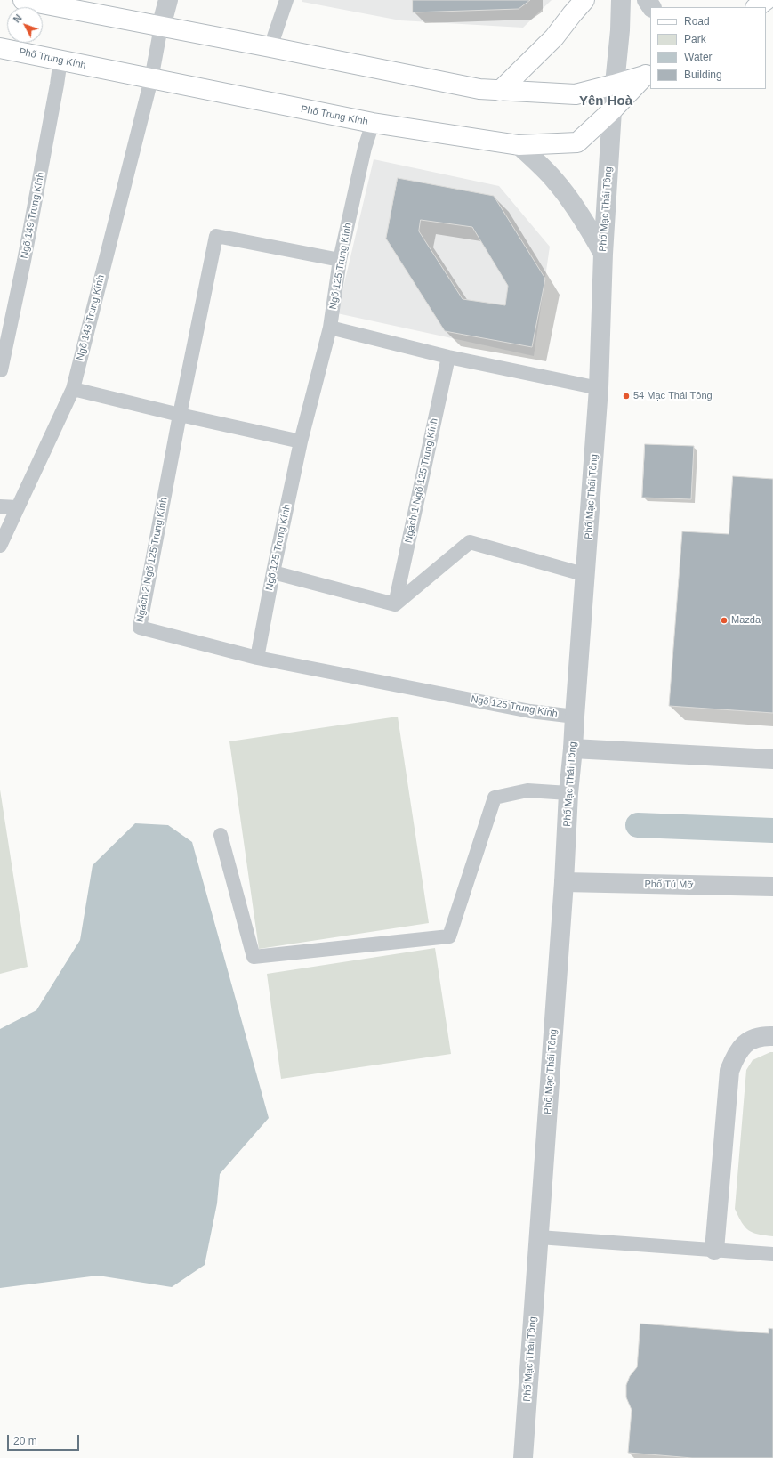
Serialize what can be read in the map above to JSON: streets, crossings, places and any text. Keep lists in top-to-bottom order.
{
  "streets": {
    "main road": ["Phố Trung Kính"],
    "street": ["Phố Mạc Thái Tông", "Phố Tú Mỡ"],
    "lane": [
      "Ngõ 149 Trung Kính",
      "Ngõ 125 Trung Kính",
      "Ngõ 143 Trung Kính",
      "Ngách 1 Ngõ 125 Trung Kính",
      "Ngách 2 Ngõ 125 Trung Kính"
    ]
  },
  "crossings": [
    ["Phố Trung Kính", "Phố Mạc Thái Tông"],
    ["Phố Trung Kính", "Ngõ 149 Trung Kính"],
    ["Phố Trung Kính", "Ngõ 125 Trung Kính"],
    ["Phố Trung Kính", "Ngõ 143 Trung Kính"],
    ["Phố Mạc Thái Tông", "Ngõ 125 Trung Kính"],
    ["Phố Mạc Thái Tông", "Phố Tú Mỡ"],
    ["Ngõ 125 Trung Kính", "Ngách 2 Ngõ 125 Trung Kính"]
  ],
  "districts": ["Yên Hoà"],
  "places": ["54 Mạc Thái Tông", "Mazda"],
  "legend": [
    "Road",
    "Park",
    "Water",
    "Building"
  ],
  "scale_bar": "20 m",
  "north": "top left"
}
